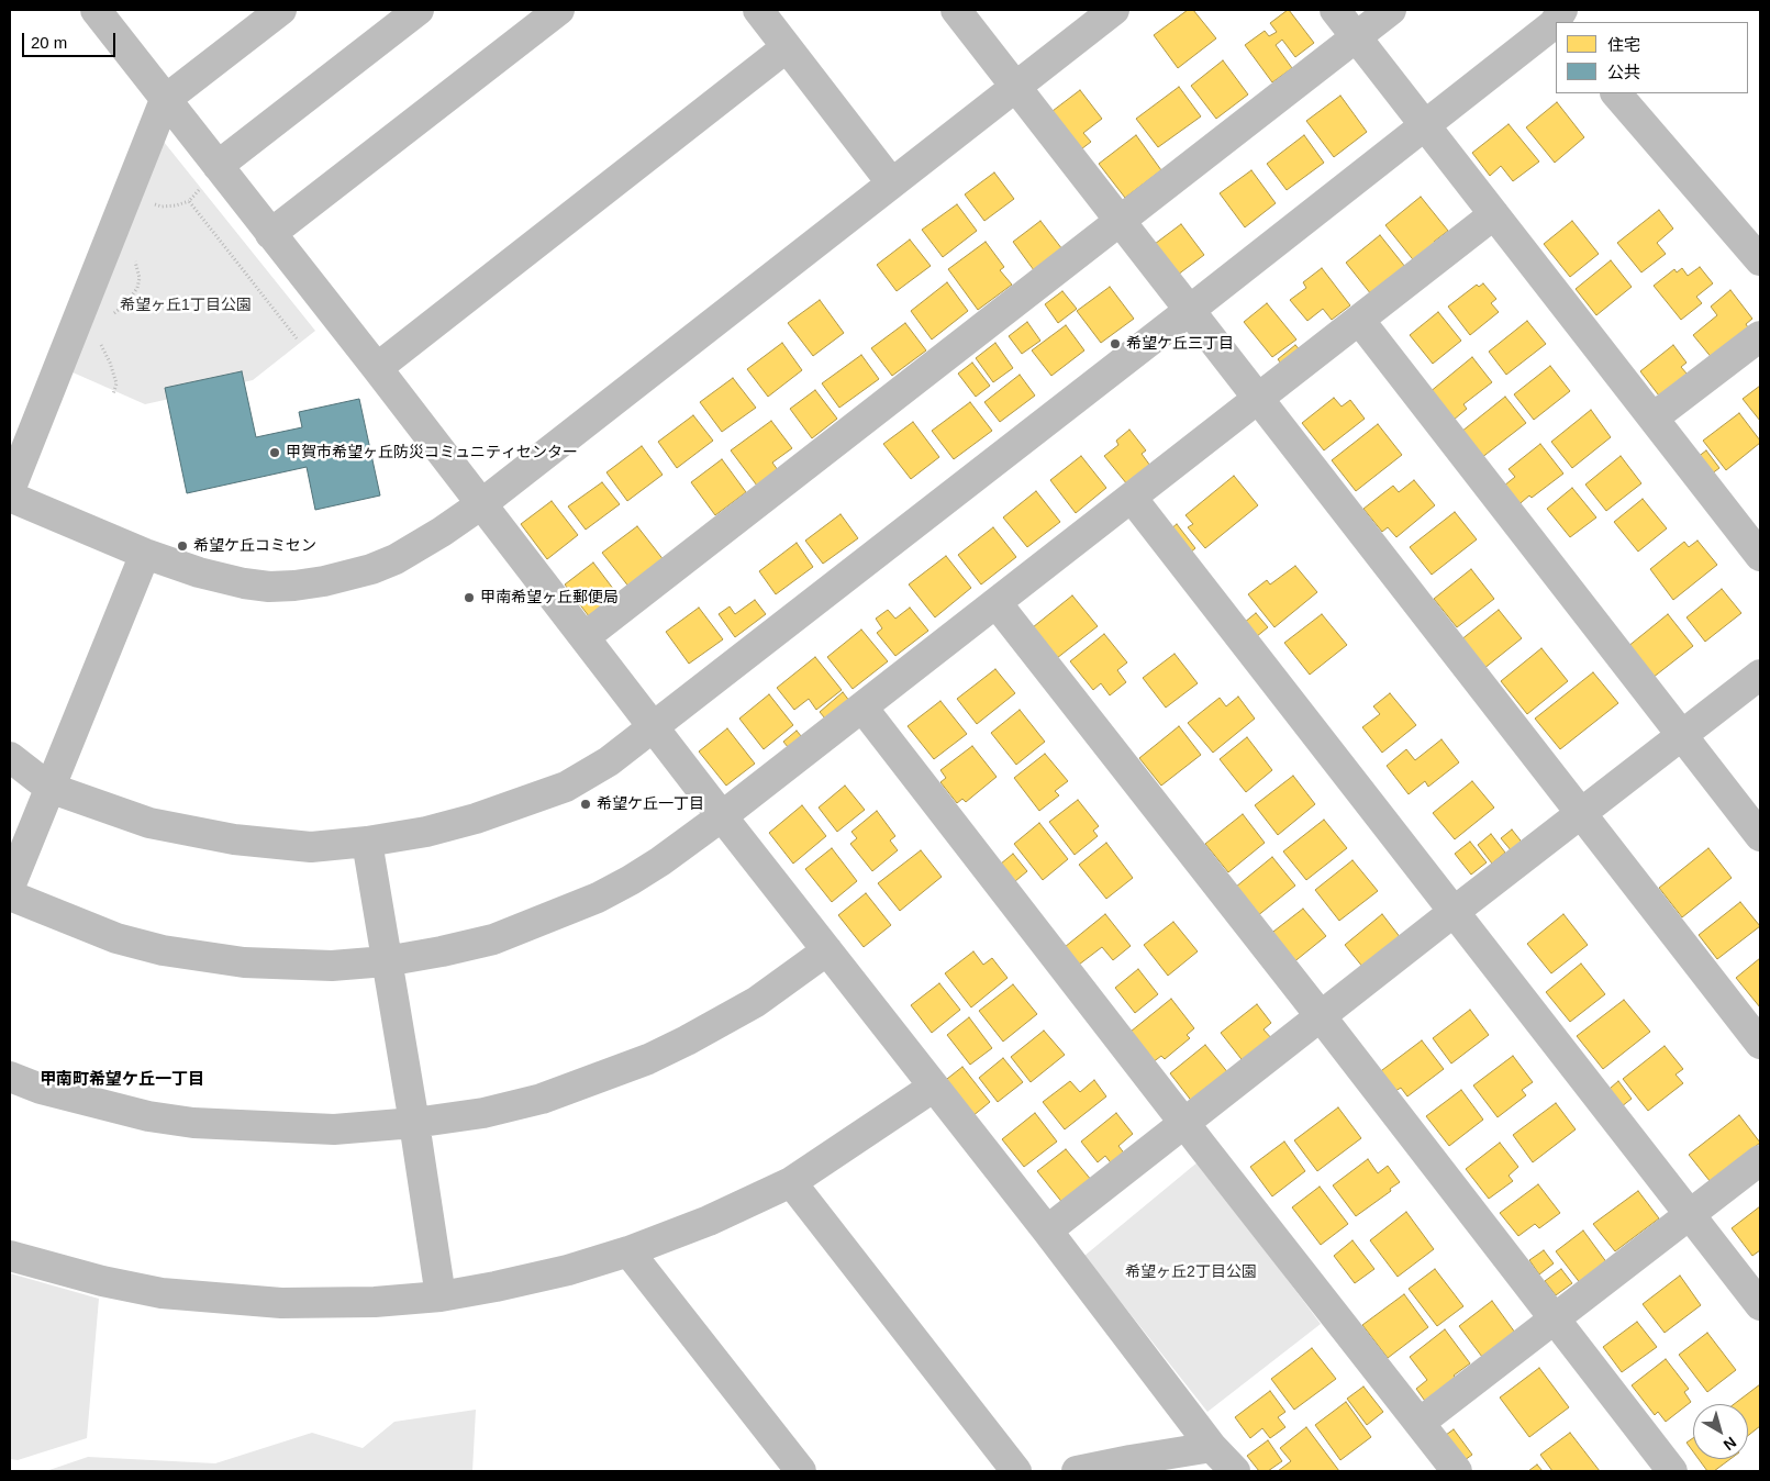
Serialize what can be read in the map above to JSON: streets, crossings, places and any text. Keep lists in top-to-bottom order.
{
  "districts": ["甲南町希望ケ丘一丁目"],
  "parks": ["希望ヶ丘1丁目公園", "希望ヶ丘2丁目公園"],
  "places": [
    "希望ケ丘三丁目",
    "甲賀市希望ヶ丘防災コミュニティセンター",
    "希望ケ丘コミセン",
    "甲南希望ヶ丘郵便局",
    "希望ケ丘一丁目"
  ],
  "legend": ["住宅", "公共"],
  "scale_bar": "20 m",
  "north": "bottom right"
}
